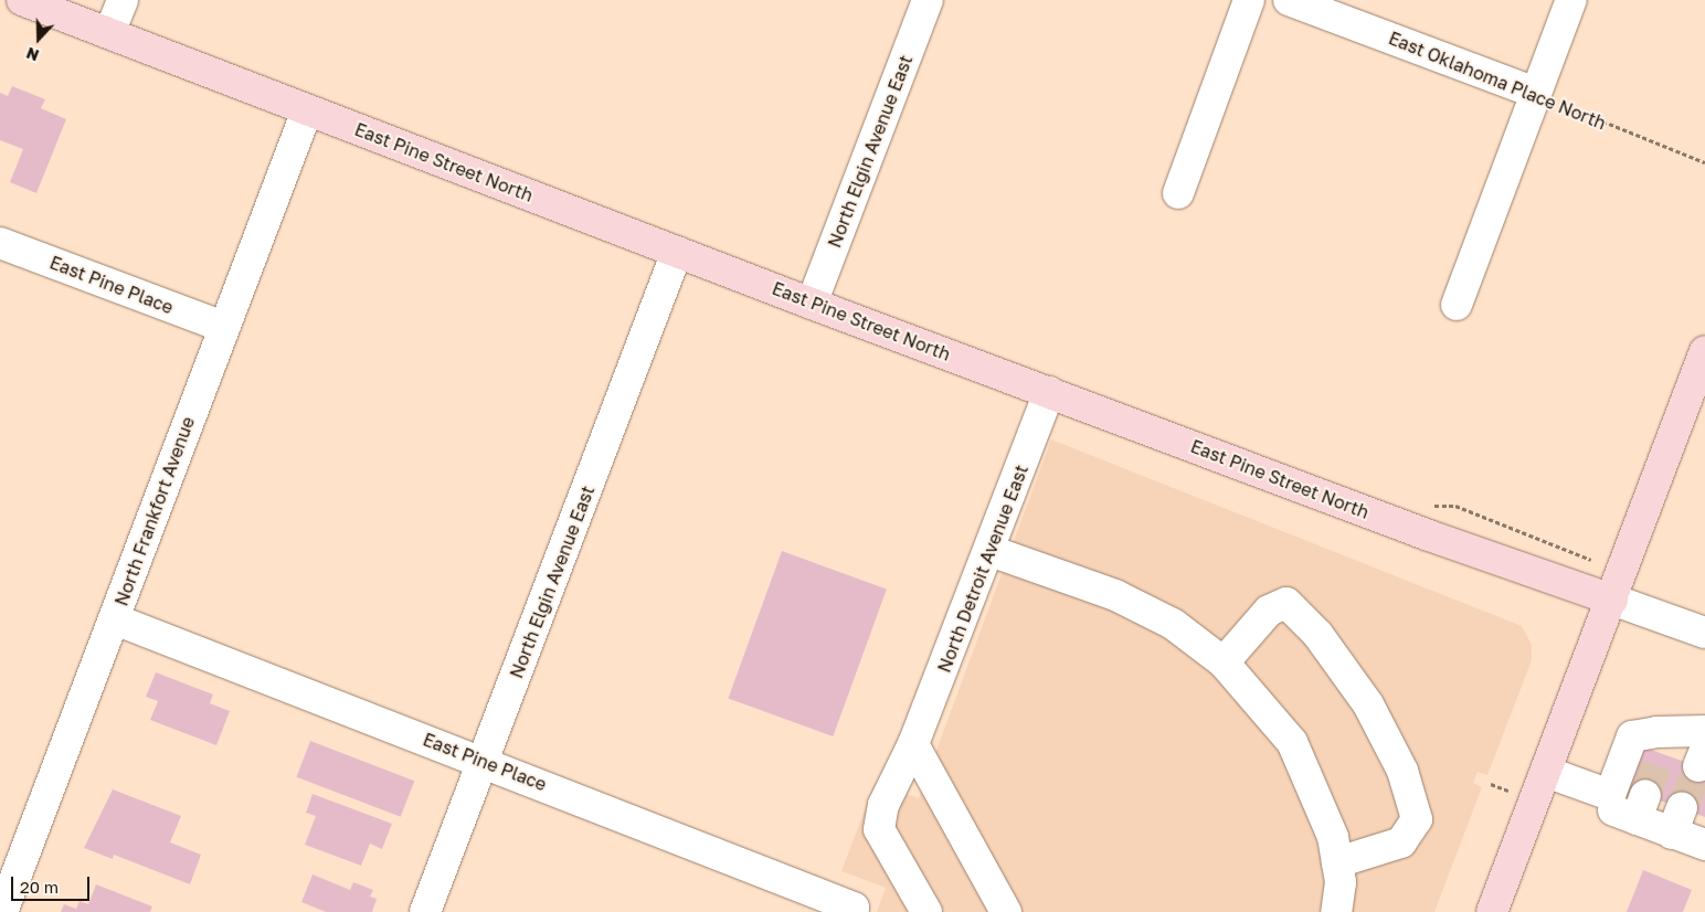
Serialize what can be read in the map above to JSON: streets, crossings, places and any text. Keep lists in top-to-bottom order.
{
  "streets": {
    "main road": ["East Pine Street North"],
    "street": [
      "East Oklahoma Place North",
      "North Elgin Avenue East",
      "East Pine Place",
      "North Frankfort Avenue",
      "North Detroit Avenue East"
    ]
  },
  "crossings": [
    ["North Elgin Avenue East", "East Pine Street North"],
    ["North Elgin Avenue East", "East Pine Place"],
    ["East Pine Street North", "North Frankfort Avenue"],
    ["East Pine Street North", "North Detroit Avenue East"],
    ["East Pine Place", "North Frankfort Avenue"]
  ],
  "scale_bar": "20 m",
  "north": "bottom"
}
